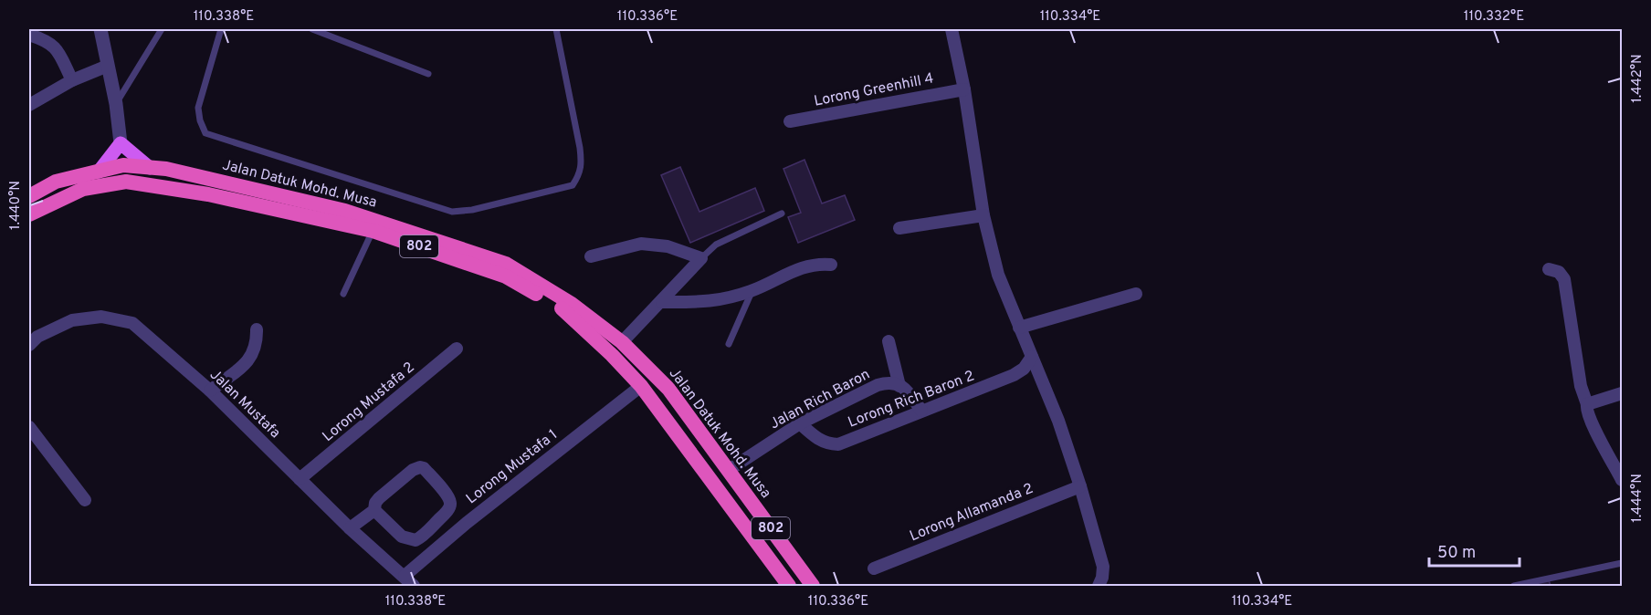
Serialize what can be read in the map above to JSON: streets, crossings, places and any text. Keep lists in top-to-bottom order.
{
  "streets": {
    "highway": ["Jalan Datuk Mohd. Musa", "802"],
    "street": [
      "Lorong Greenhill 4",
      "Jalan Rich Baron",
      "Lorong Rich Baron 2",
      "Lorong Mustafa 2",
      "Jalan Mustafa",
      "Lorong Mustafa 1",
      "Lorong Allamanda 2"
    ]
  },
  "crossings": [
    ["Jalan Datuk Mohd. Musa", "Jalan Rich Baron"],
    ["Jalan Datuk Mohd. Musa", "Lorong Mustafa 1"],
    ["Jalan Rich Baron", "Lorong Rich Baron 2"],
    ["Lorong Mustafa 2", "Jalan Mustafa"],
    ["Jalan Mustafa", "Lorong Mustafa 1"]
  ],
  "scale_bar": "50 m",
  "coordinates": [
    "110.338°E",
    "110.336°E",
    "110.334°E",
    "110.332°E",
    "1.442°N",
    "1.440°N",
    "1.444°N"
  ]
}
